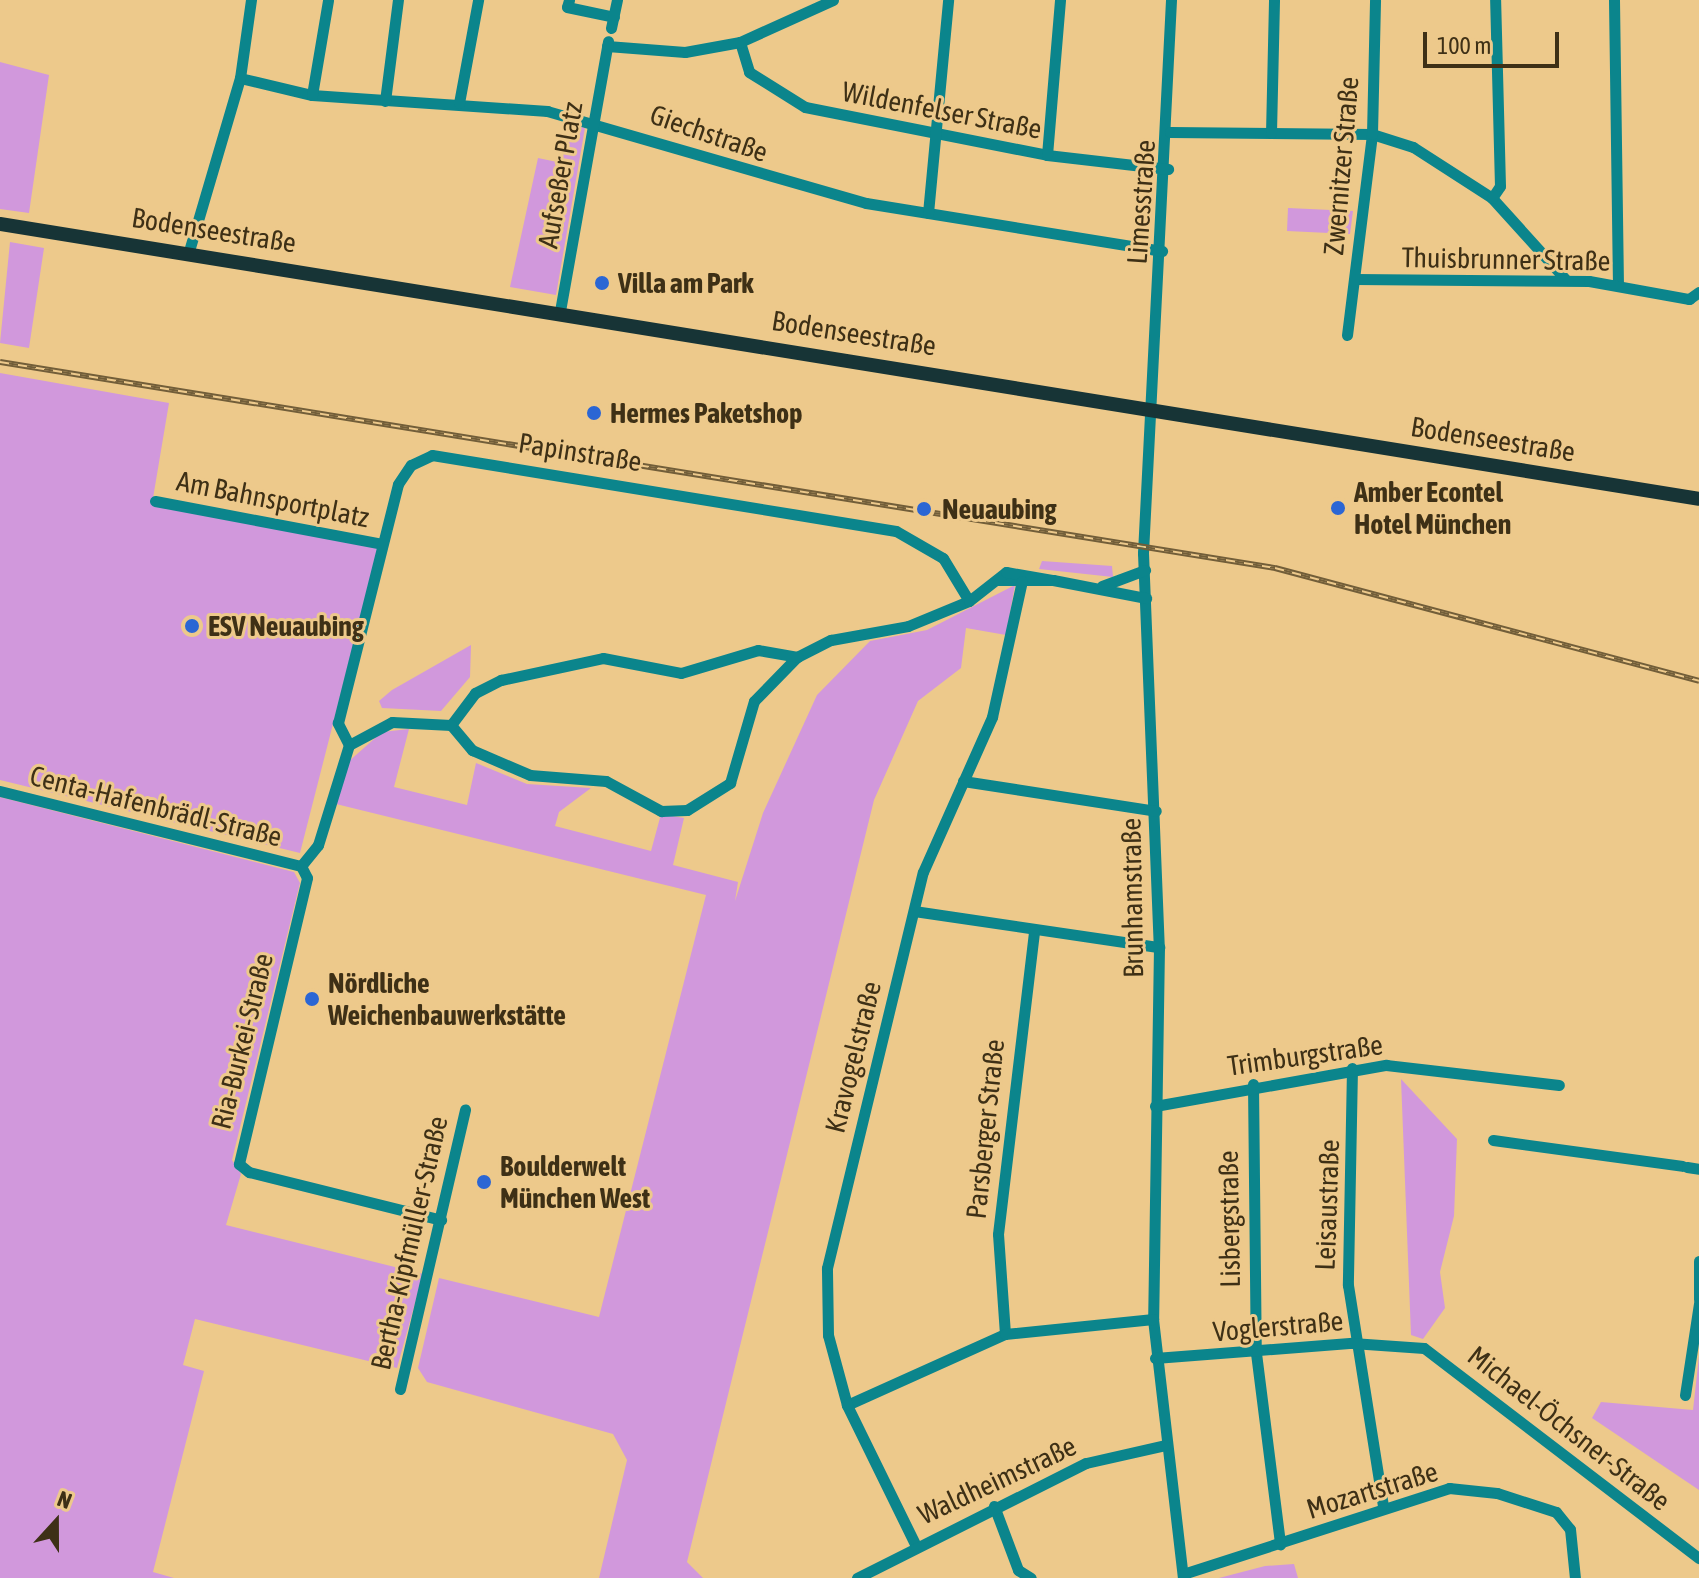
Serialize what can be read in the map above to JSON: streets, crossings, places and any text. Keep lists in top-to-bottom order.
{
  "streets": {
    "main road": ["Bodenseestraße"],
    "street": [
      "Wildenfelser Straße",
      "Giechstraße",
      "Zwernitzer Straße",
      "Aufseßer Platz",
      "Limesstraße",
      "Thuisbrunner Straße",
      "Papinstraße",
      "Am Bahnsportplatz",
      "Centa-Hafenbrädl-Straße",
      "Brunhamstraße",
      "Ria-Burkei-Straße",
      "Trimburgstraße",
      "Kravogelstraße",
      "Parsberger Straße",
      "Leisaustraße",
      "Lisbergstraße",
      "Bertha-Kipfmüller-Straße",
      "Voglerstraße",
      "Michael-Öchsner-Straße",
      "Waldheimstraße",
      "Mozartstraße"
    ]
  },
  "crossings": [
    ["Wildenfelser Straße", "Aufseßer Platz"],
    ["Wildenfelser Straße", "Limesstraße"],
    ["Giechstraße", "Aufseßer Platz"],
    ["Giechstraße", "Limesstraße"],
    ["Zwernitzer Straße", "Thuisbrunner Straße"],
    ["Aufseßer Platz", "Bodenseestraße"],
    ["Limesstraße", "Bodenseestraße"],
    ["Limesstraße", "Brunhamstraße"],
    ["Bodenseestraße", "Brunhamstraße"],
    ["Papinstraße", "Am Bahnsportplatz"],
    ["Centa-Hafenbrädl-Straße", "Ria-Burkei-Straße"],
    ["Brunhamstraße", "Trimburgstraße"],
    ["Brunhamstraße", "Voglerstraße"],
    ["Brunhamstraße", "Waldheimstraße"],
    ["Brunhamstraße", "Mozartstraße"],
    ["Ria-Burkei-Straße", "Bertha-Kipfmüller-Straße"],
    ["Trimburgstraße", "Leisaustraße"],
    ["Trimburgstraße", "Lisbergstraße"],
    ["Kravogelstraße", "Waldheimstraße"],
    ["Leisaustraße", "Voglerstraße"],
    ["Leisaustraße", "Mozartstraße"],
    ["Lisbergstraße", "Voglerstraße"],
    ["Lisbergstraße", "Mozartstraße"],
    ["Voglerstraße", "Michael-Öchsner-Straße"]
  ],
  "places": [
    "Villa am Park",
    "Hermes Paketshop",
    "Amber Econtel Hotel München",
    "Neuaubing",
    "ESV Neuaubing",
    "Nördliche Weichenbauwerkstätte",
    "Boulderwelt München West"
  ],
  "scale_bar": "100 m",
  "north": "top"
}
